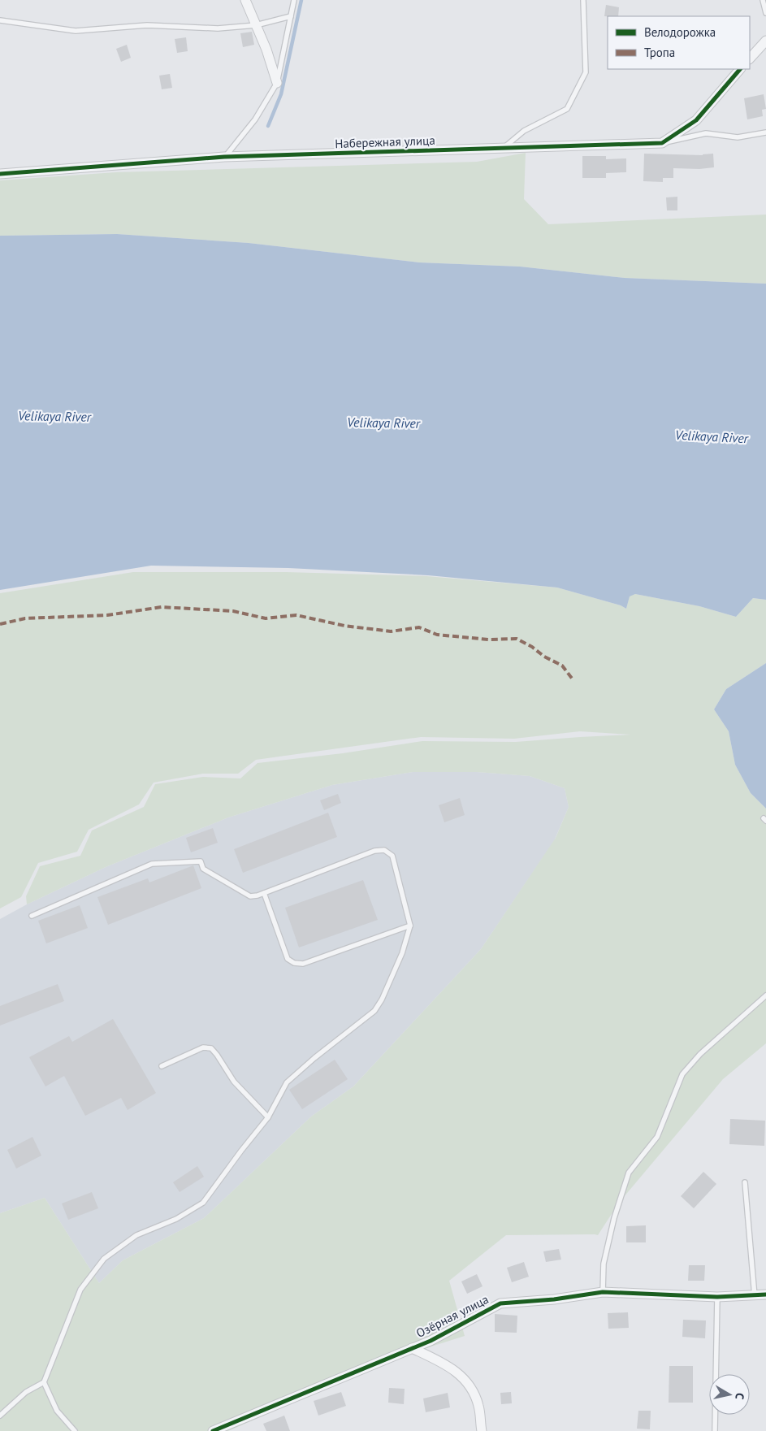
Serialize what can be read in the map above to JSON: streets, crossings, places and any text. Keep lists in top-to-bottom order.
{
  "streets": {
    "street": ["Набережная улица", "Озёрная улица"]
  },
  "water": ["Velikaya River"],
  "legend": ["Велодорожка", "Тропа"],
  "north": "right"
}
